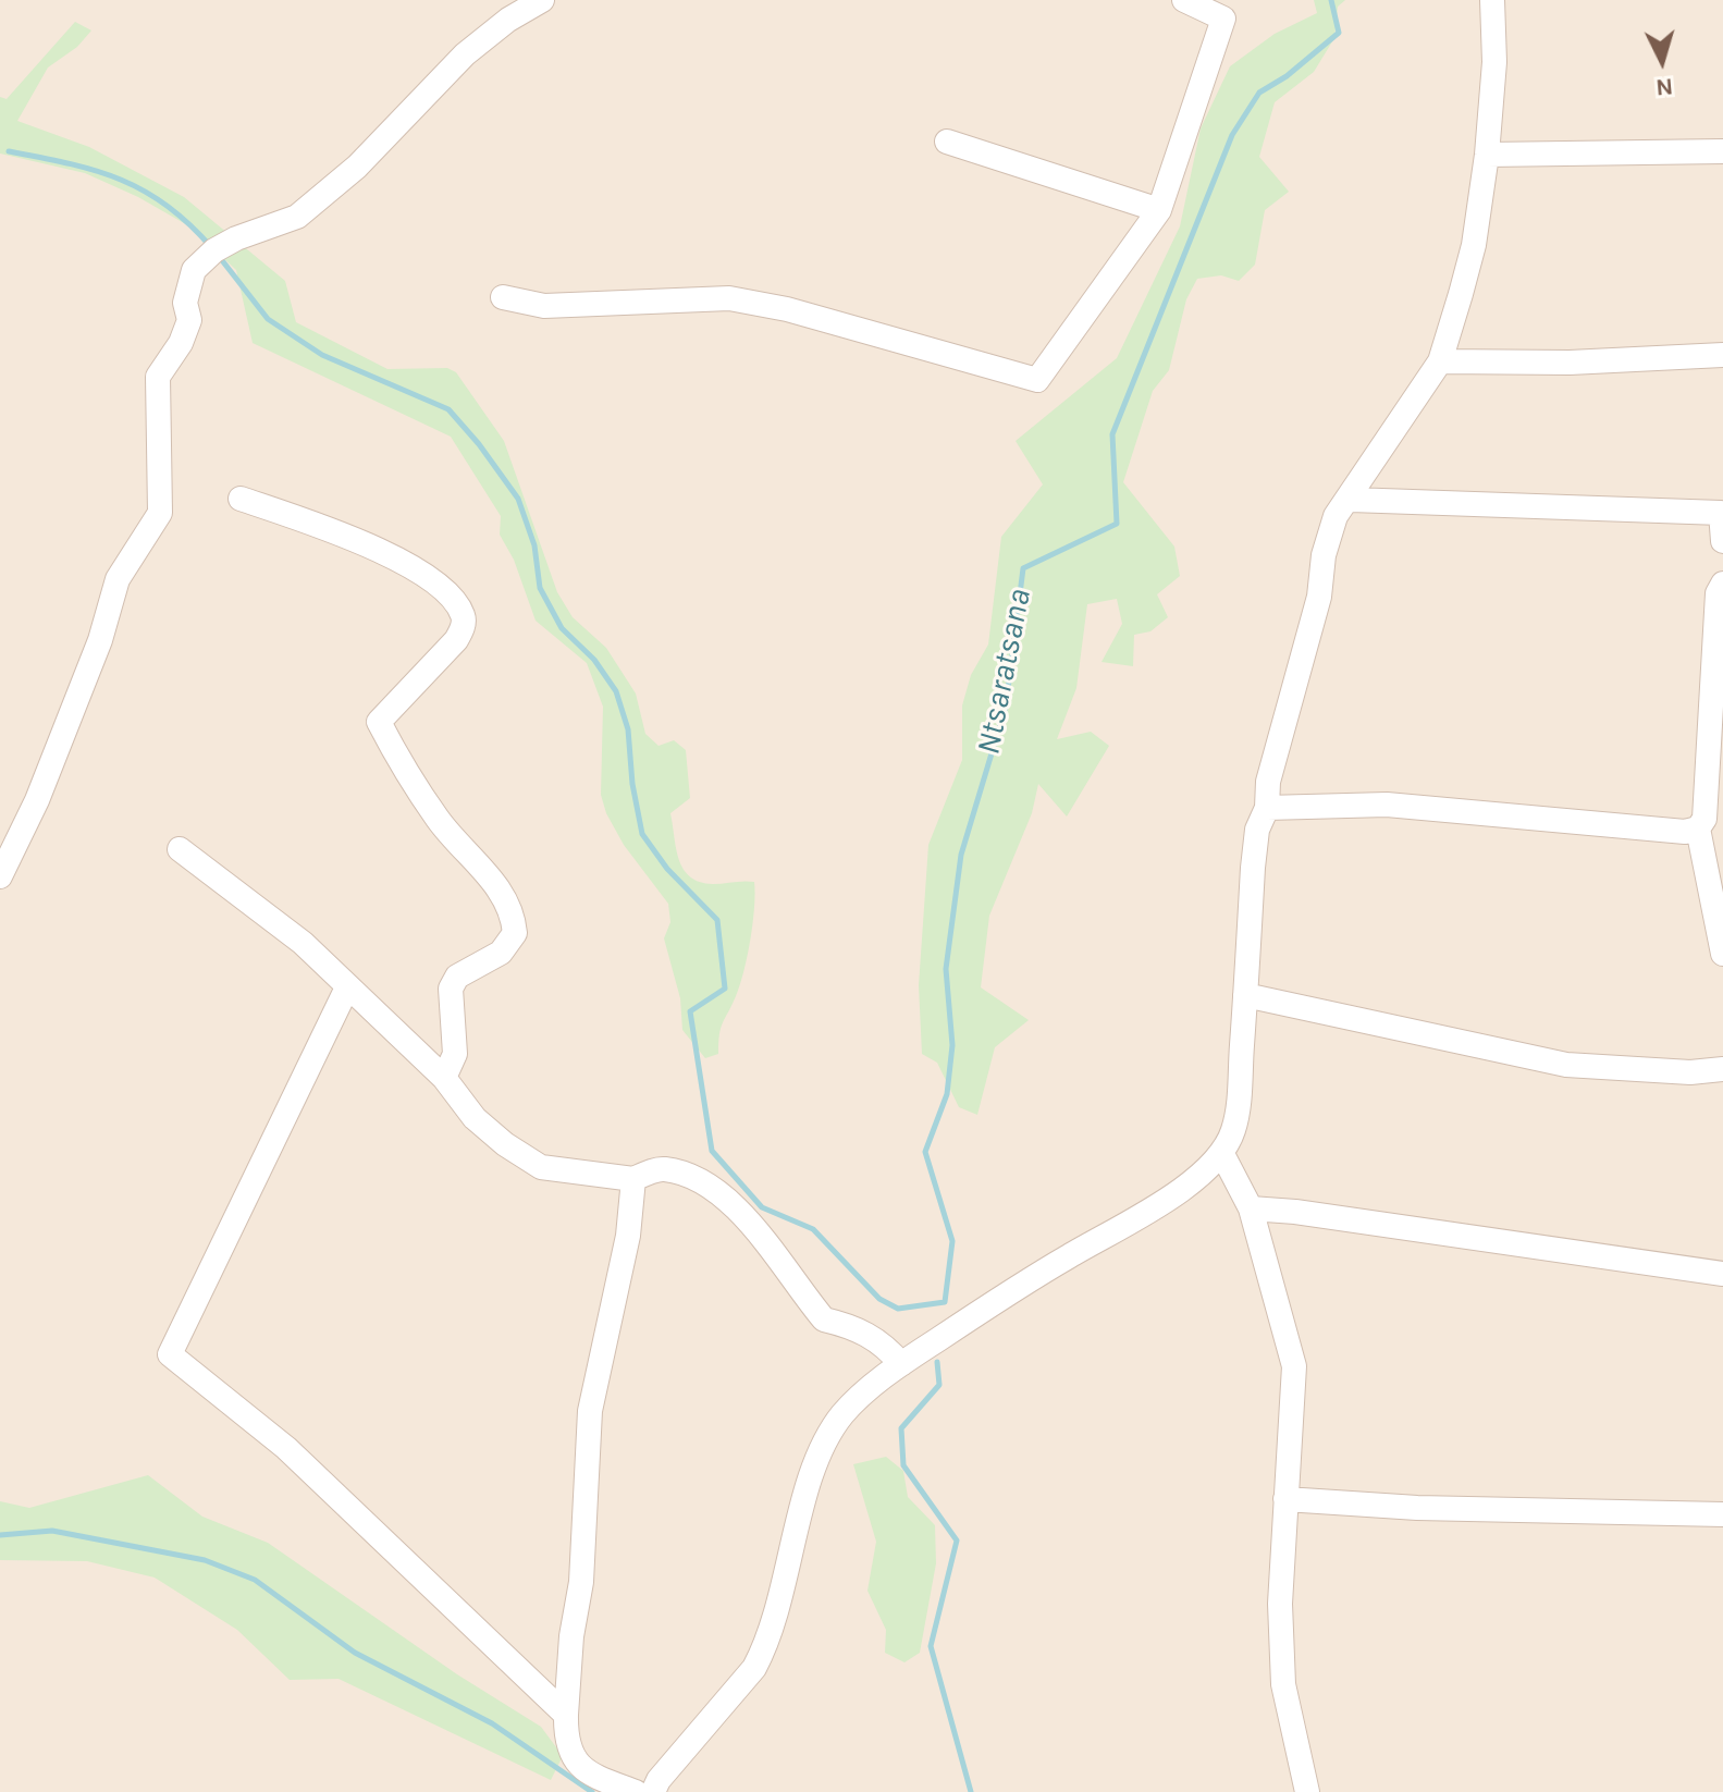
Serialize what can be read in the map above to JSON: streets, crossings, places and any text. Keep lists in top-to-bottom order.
{
  "water": ["Ntsaratsana"],
  "north": "bottom"
}
